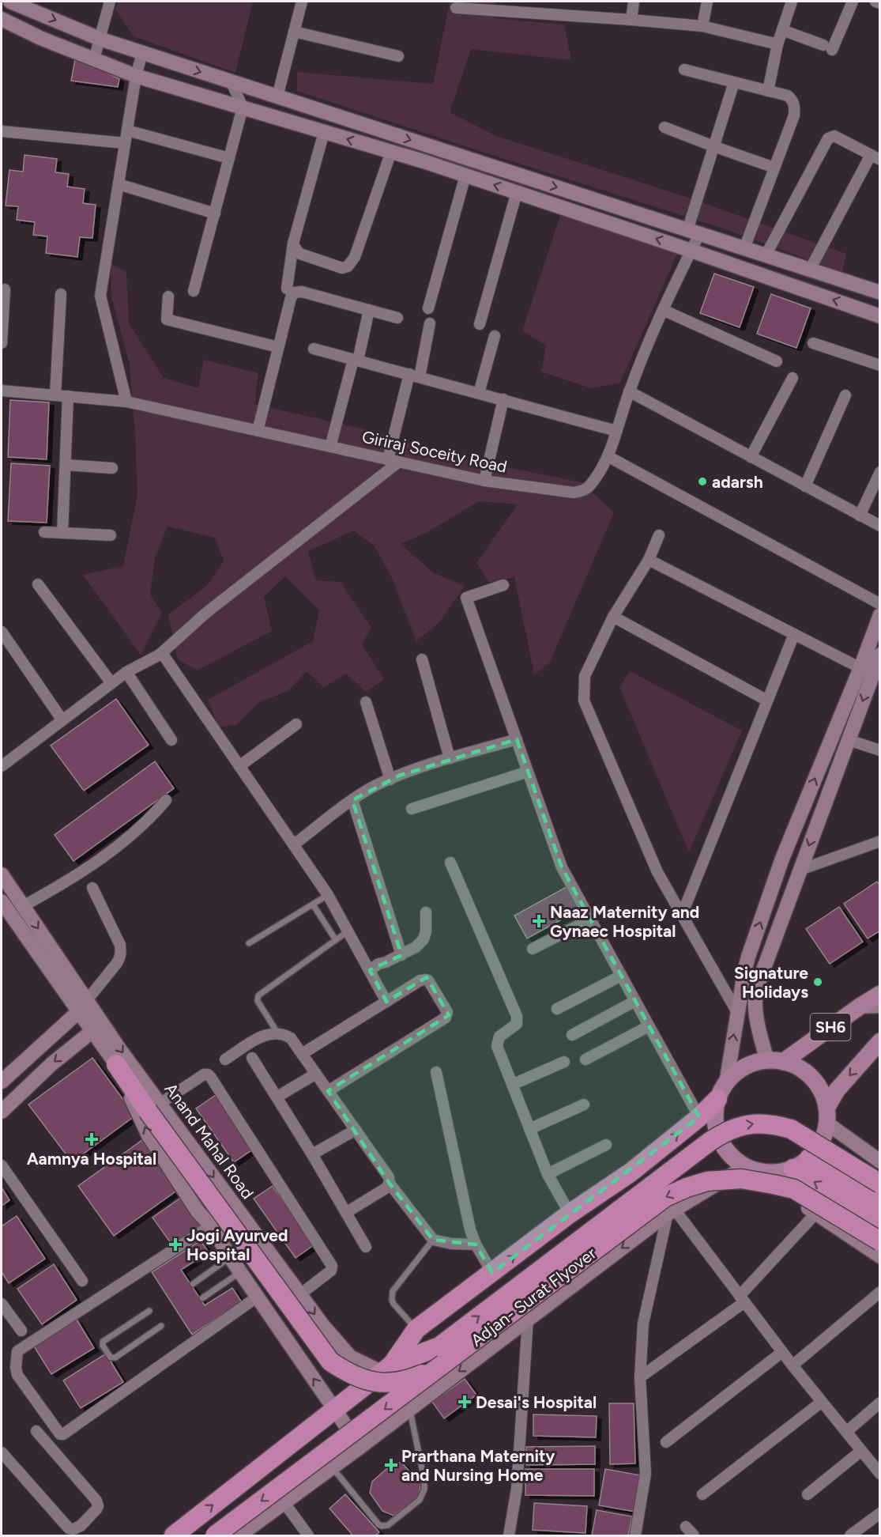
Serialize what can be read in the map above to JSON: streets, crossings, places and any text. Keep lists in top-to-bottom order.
{
  "streets": {
    "highway": ["Adjan- Surat Flyover"],
    "main road": ["SH6"],
    "street": ["Giriraj Soceity Road", "Anand Mahal Road"]
  },
  "crossings": [
    ["Anand Mahal Road", "Adjan- Surat Flyover"]
  ],
  "places": {
    "other": ["adarsh", "Signature Holidays"],
    "health": [
      "Naaz Maternity and Gynaec Hospital",
      "Aamnya Hospital",
      "Jogi Ayurved Hospital",
      "Desai's Hospital",
      "Prarthana Maternity and Nursing Home"
    ]
  }
}
